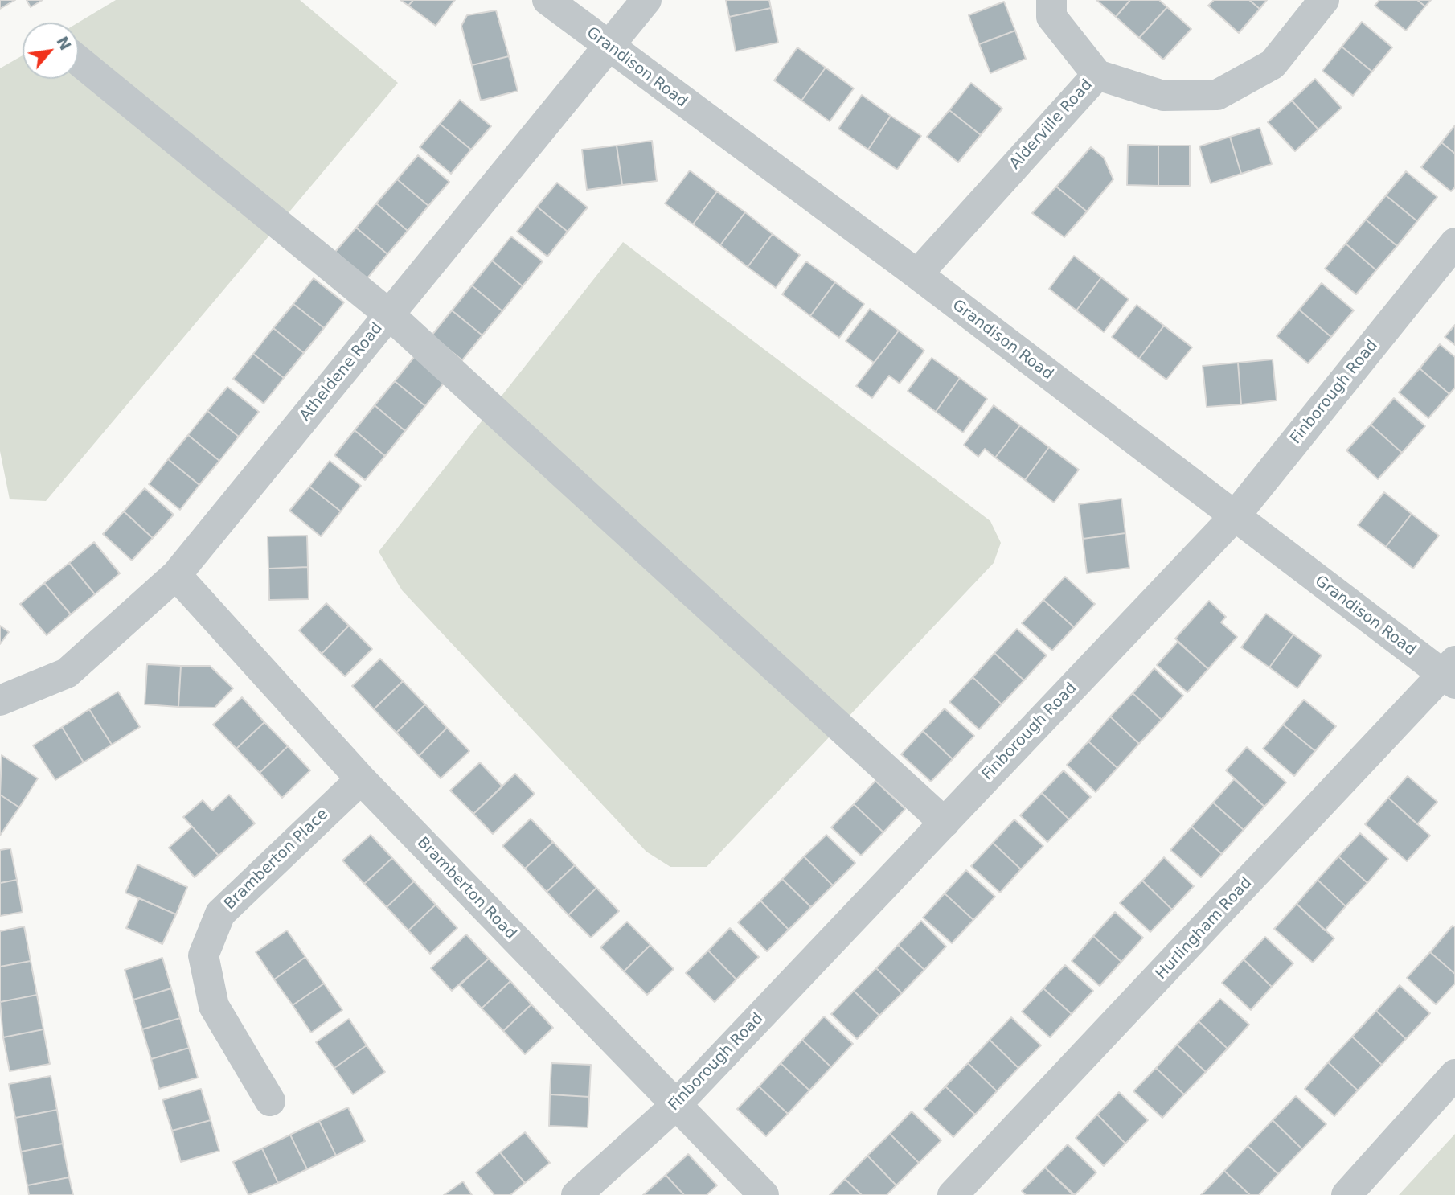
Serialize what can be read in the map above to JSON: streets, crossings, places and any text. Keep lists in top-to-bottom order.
{
  "streets": {
    "street": [
      "Grandison Road",
      "Alderville Road",
      "Atheldene Road",
      "Finborough Road",
      "Bramberton Place",
      "Bramberton Road",
      "Hurlingham Road"
    ]
  },
  "crossings": [
    ["Grandison Road", "Alderville Road"],
    ["Grandison Road", "Atheldene Road"],
    ["Grandison Road", "Finborough Road"],
    ["Grandison Road", "Hurlingham Road"],
    ["Atheldene Road", "Bramberton Road"],
    ["Finborough Road", "Bramberton Road"],
    ["Bramberton Place", "Bramberton Road"]
  ],
  "north": "top right"
}
